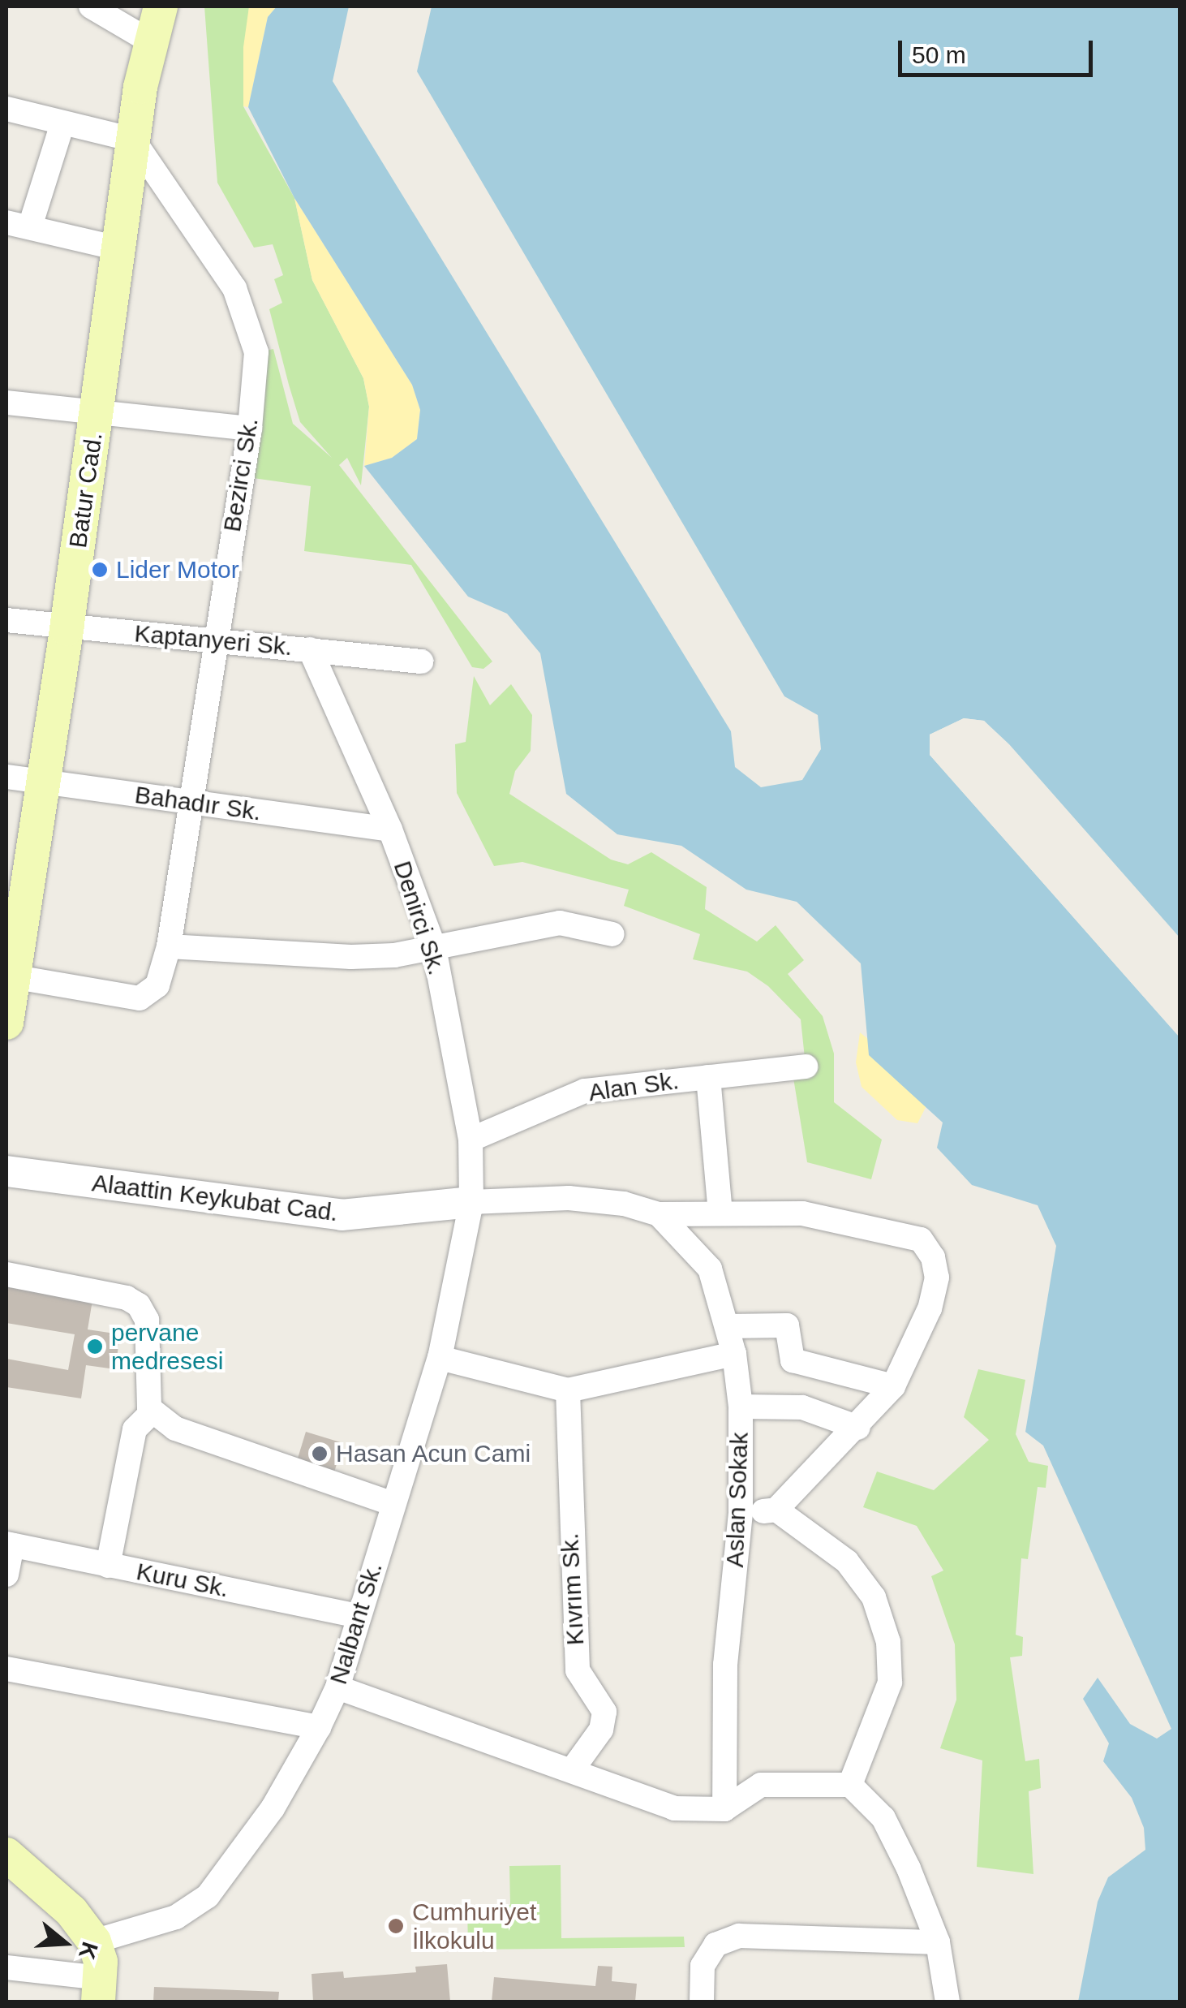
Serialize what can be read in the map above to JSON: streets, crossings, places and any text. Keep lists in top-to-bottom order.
{
  "streets": {
    "main road": ["Batur Cad."],
    "street": [
      "Bezirci Sk.",
      "Kaptanyeri Sk.",
      "Bahadır Sk.",
      "Denirci Sk.",
      "Alan Sk.",
      "Alaattin Keykubat Cad.",
      "Aslan Sokak",
      "Kuru Sk.",
      "Kıvrım Sk.",
      "Nalbant Sk."
    ]
  },
  "crossings": [
    ["Bezirci Sk.", "Batur Cad."],
    ["Bezirci Sk.", "Kaptanyeri Sk."],
    ["Bezirci Sk.", "Bahadır Sk."],
    ["Batur Cad.", "Kaptanyeri Sk."],
    ["Batur Cad.", "Bahadır Sk."],
    ["Kaptanyeri Sk.", "Denirci Sk."],
    ["Bahadır Sk.", "Denirci Sk."],
    ["Denirci Sk.", "Alan Sk."],
    ["Denirci Sk.", "Alaattin Keykubat Cad."],
    ["Denirci Sk.", "Nalbant Sk."],
    ["Alaattin Keykubat Cad.", "Nalbant Sk."],
    ["Kuru Sk.", "Nalbant Sk."]
  ],
  "places": [
    "Lider Motor",
    "pervane medresesi",
    "Hasan Acun Cami",
    "Cumhuriyet İlkokulu"
  ],
  "scale_bar": "50 m",
  "north": "right"
}
